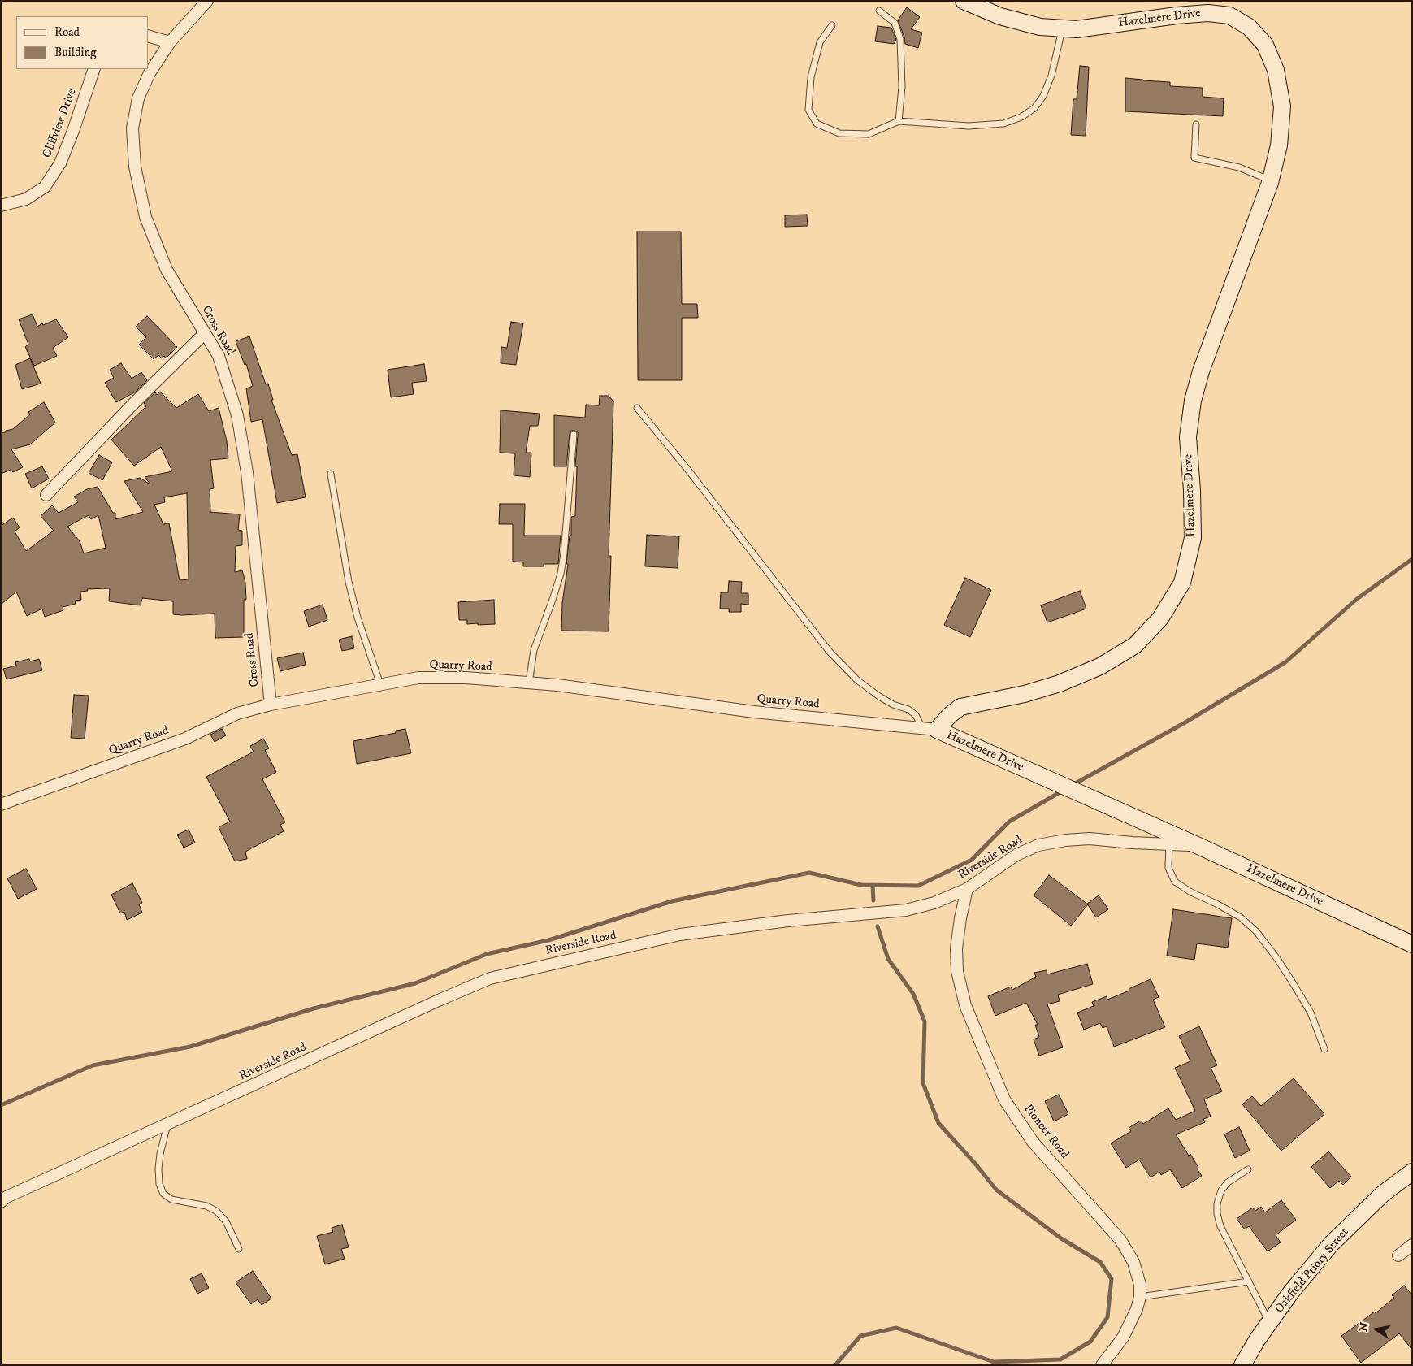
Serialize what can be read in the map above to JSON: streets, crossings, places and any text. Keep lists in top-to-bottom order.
{
  "streets": {
    "street": [
      "Hazelmere Drive",
      "Cliffview Drive",
      "Cross Road",
      "Quarry Road",
      "Riverside Road",
      "Pioneer Road",
      "Oakfield Priory Street"
    ]
  },
  "crossings": [
    ["Hazelmere Drive", "Quarry Road"],
    ["Hazelmere Drive", "Riverside Road"],
    ["Cross Road", "Quarry Road"],
    ["Riverside Road", "Pioneer Road"]
  ],
  "legend": ["Road", "Building"],
  "north": "left"
}
